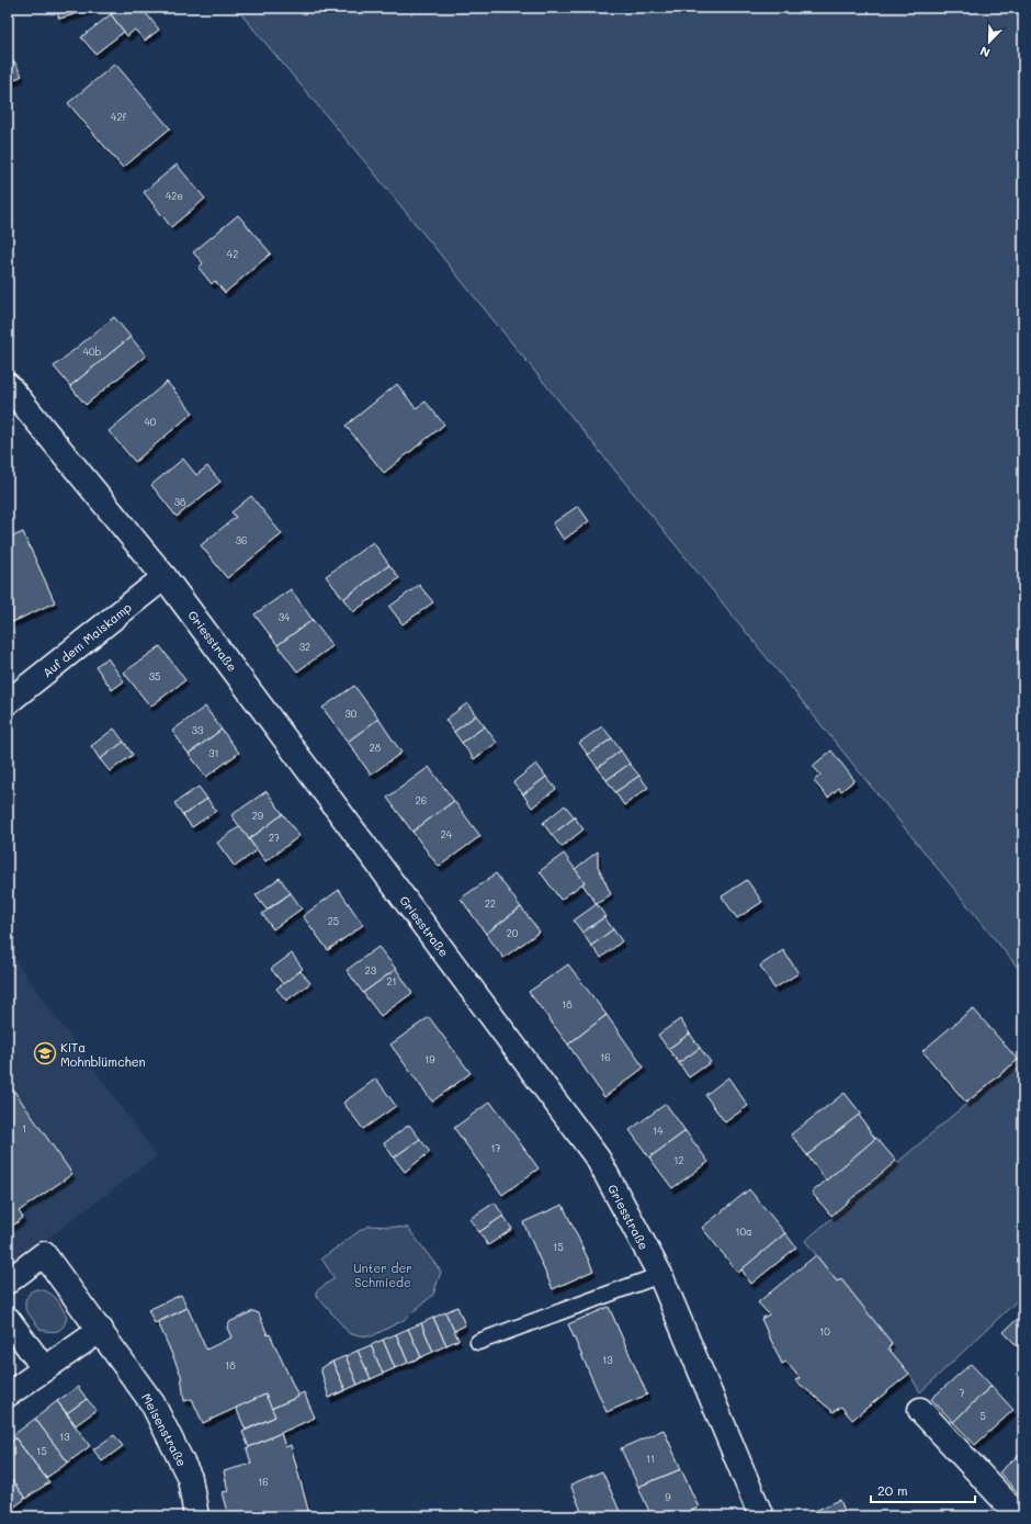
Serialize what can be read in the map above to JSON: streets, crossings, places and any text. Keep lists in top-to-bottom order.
{
  "streets": {
    "street": ["Auf dem Maiskamp", "Griesstraße", "Meisenstraße"]
  },
  "crossings": [
    ["Auf dem Maiskamp", "Griesstraße"]
  ],
  "parks": ["Unter der Schmiede"],
  "places": {
    "school or university": ["KiTa Mohnblümchen"]
  },
  "house_numbers": [
    "42f",
    "42e",
    "42",
    "40b",
    "40",
    "38",
    "36",
    "34",
    "32",
    "35",
    "30",
    "33",
    "28",
    "31",
    "26",
    "29",
    "24",
    "27",
    "22",
    "25",
    "20",
    "23",
    "21",
    "18",
    "16",
    "19",
    "1",
    "14",
    "17",
    "12",
    "10a",
    "15",
    "10",
    "13",
    "18",
    "7",
    "5",
    "13",
    "15",
    "11",
    "16",
    "9"
  ],
  "scale_bar": "20 m",
  "north": "bottom left"
}
